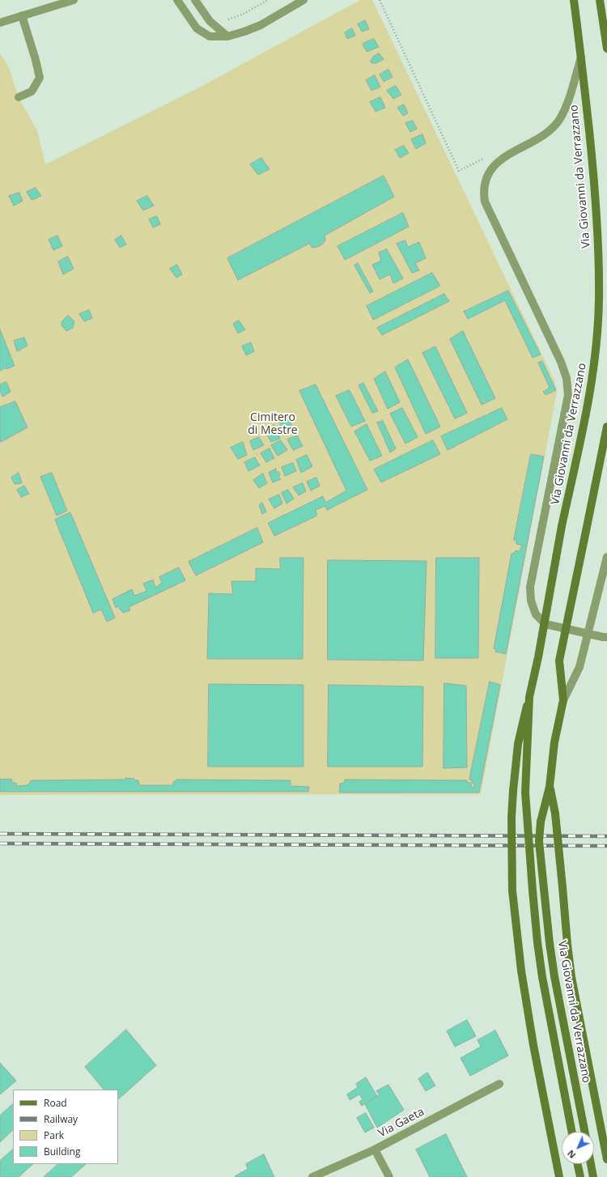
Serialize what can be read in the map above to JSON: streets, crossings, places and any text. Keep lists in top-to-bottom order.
{
  "streets": {
    "main road": ["Via Giovanni da Verrazzano"],
    "street": ["Via Gaeta"]
  },
  "parks": ["Cimitero di Mestre"],
  "legend": [
    "Road",
    "Railway",
    "Park",
    "Building"
  ],
  "north": "bottom left"
}
